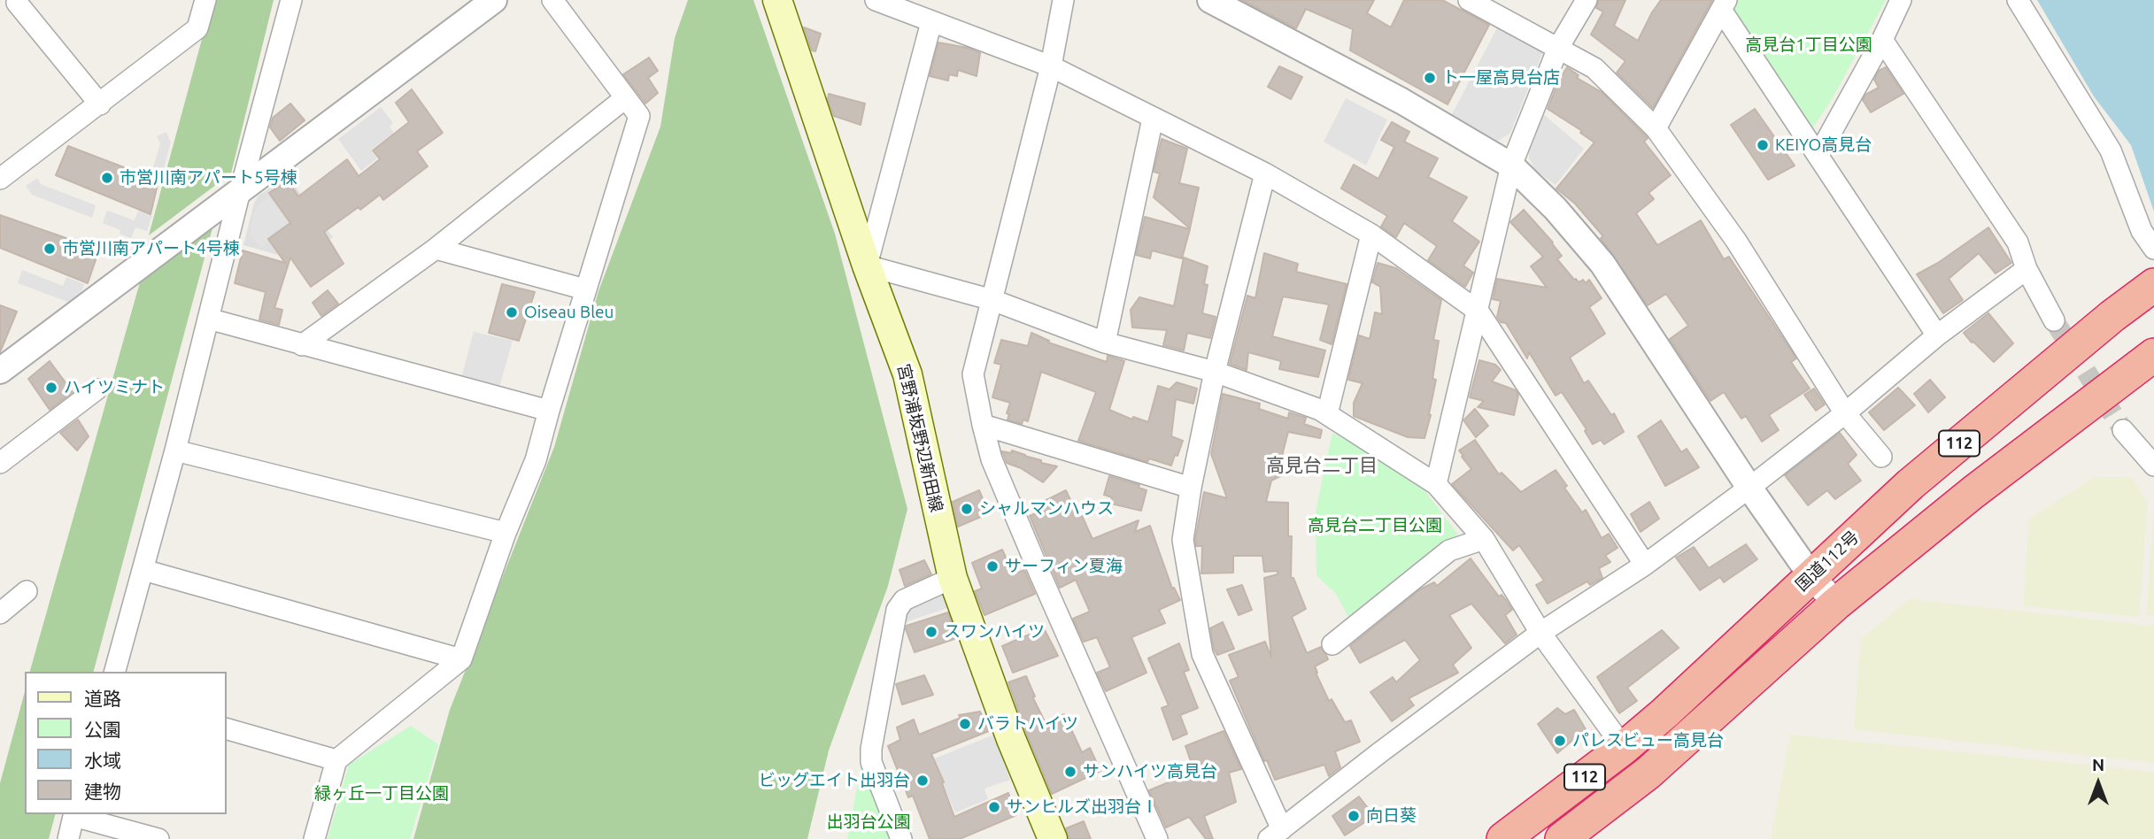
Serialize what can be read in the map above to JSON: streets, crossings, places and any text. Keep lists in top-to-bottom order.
{
  "streets": {
    "highway": ["112", "国道112号"],
    "main road": ["宮野浦坂野辺新田線"]
  },
  "districts": ["高見台二丁目"],
  "parks": [
    "高見台1丁目公園",
    "高見台二丁目公園",
    "緑ヶ丘一丁目公園",
    "出羽台公園"
  ],
  "places": [
    "ト一屋高見台店",
    "KEIYO高見台",
    "市営川南アパート5号棟",
    "市営川南アパート4号棟",
    "Oiseau Bleu",
    "ハイツミナト",
    "シャルマンハウス",
    "サーフィン夏海",
    "スワンハイツ",
    "バラトハイツ",
    "パレスビュー高見台",
    "サンハイツ高見台",
    "ビッグエイト出羽台",
    "サンヒルズ出羽台Ⅰ",
    "向日葵"
  ],
  "legend": [
    "道路",
    "公園",
    "水域",
    "建物"
  ],
  "north": "top"
}
